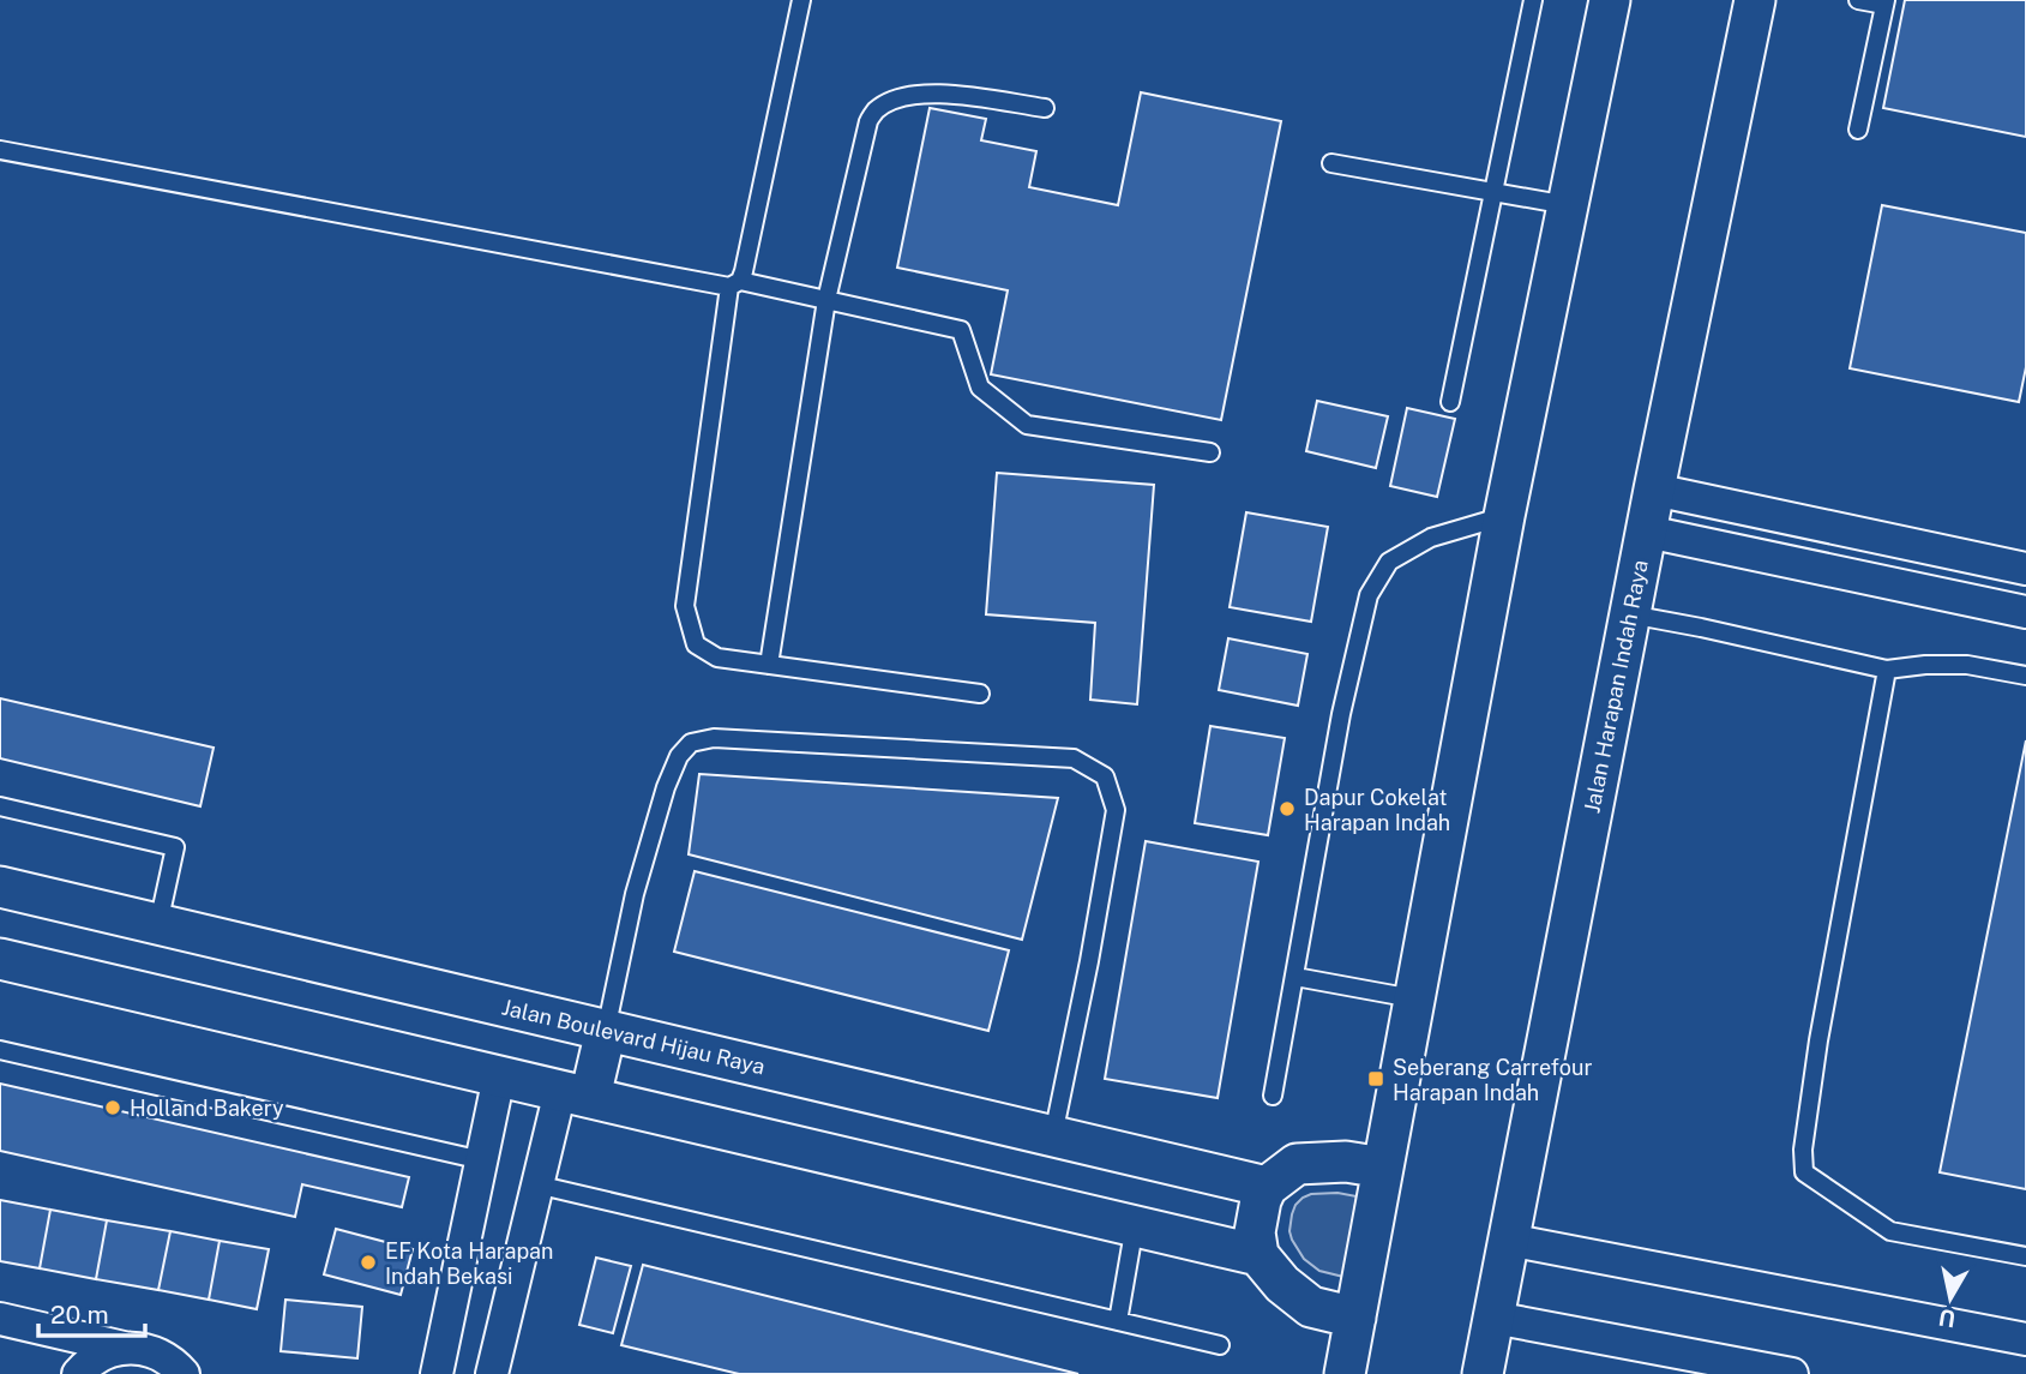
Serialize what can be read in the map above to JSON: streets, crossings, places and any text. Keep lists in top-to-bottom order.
{
  "streets": {
    "street": ["Jalan Harapan Indah Raya", "Jalan Boulevard Hijau Raya"]
  },
  "places": {
    "other": ["Dapur Cokelat Harapan Indah", "Holland Bakery", "EF Kota Harapan Indah Bekasi"],
    "transit": ["Seberang Carrefour Harapan Indah"]
  },
  "scale_bar": "20 m",
  "north": "bottom"
}
